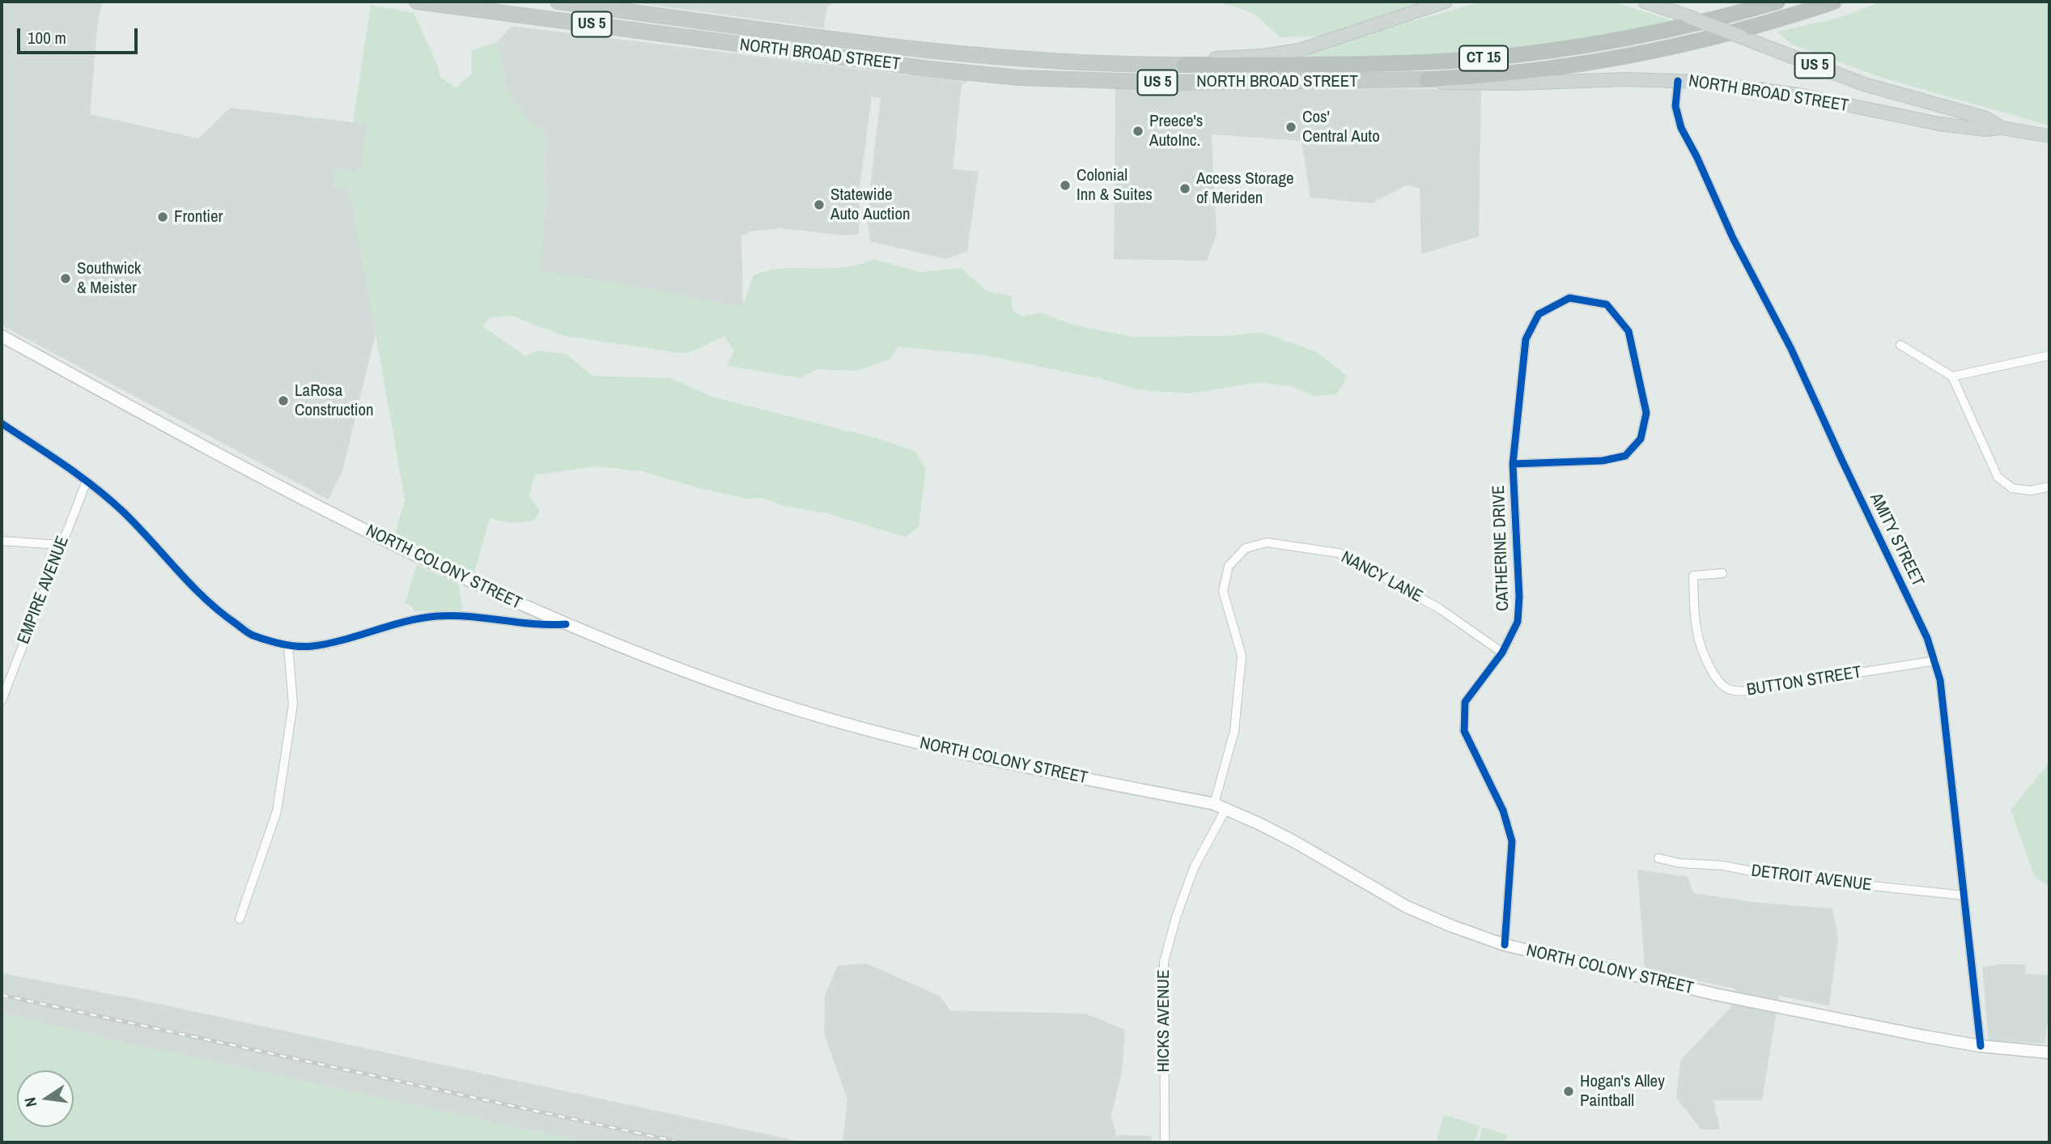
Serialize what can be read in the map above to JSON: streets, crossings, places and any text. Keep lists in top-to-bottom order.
{
  "streets": {
    "highway": ["US 5", "NORTH BROAD STREET", "CT 15"],
    "main road": ["NORTH COLONY STREET"],
    "street": [
      "AMITY STREET",
      "CATHERINE DRIVE",
      "NANCY LANE",
      "EMPIRE AVENUE",
      "BUTTON STREET",
      "DETROIT AVENUE",
      "HICKS AVENUE"
    ]
  },
  "crossings": [
    ["NORTH BROAD STREET", "CT 15"],
    ["NORTH BROAD STREET", "AMITY STREET"],
    ["AMITY STREET", "NORTH COLONY STREET"],
    ["AMITY STREET", "BUTTON STREET"],
    ["AMITY STREET", "DETROIT AVENUE"],
    ["CATHERINE DRIVE", "NORTH COLONY STREET"],
    ["CATHERINE DRIVE", "NANCY LANE"],
    ["NORTH COLONY STREET", "NANCY LANE"],
    ["NORTH COLONY STREET", "HICKS AVENUE"],
    ["NANCY LANE", "HICKS AVENUE"]
  ],
  "places": [
    "Cos' Central Auto",
    "Preece's AutoInc.",
    "Colonial Inn & Suites",
    "Access Storage of Meriden",
    "Statewide Auto Auction",
    "Frontier",
    "Southwick & Meister",
    "LaRosa Construction",
    "Hogan's Alley Paintball"
  ],
  "scale_bar": "100 m",
  "north": "left"
}
